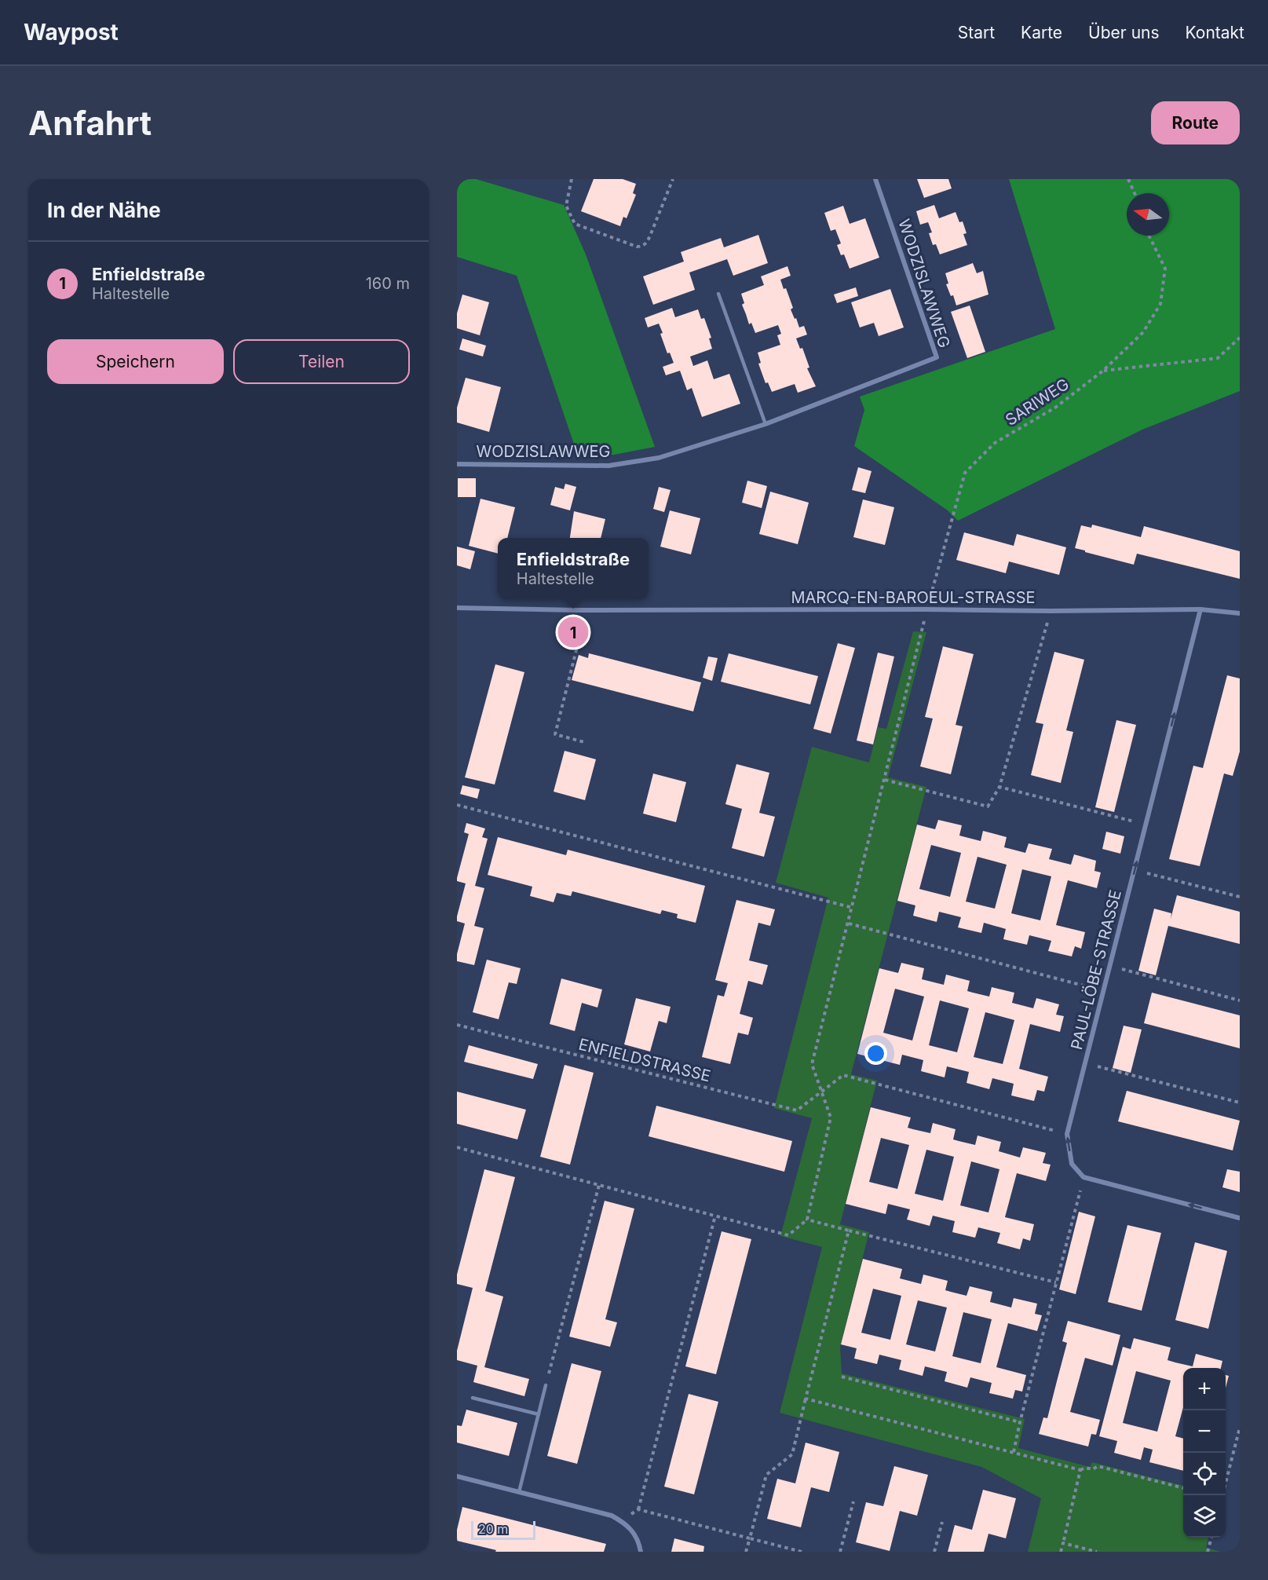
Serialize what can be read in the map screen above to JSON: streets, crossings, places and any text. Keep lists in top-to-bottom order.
{
  "streets": {
    "street": ["WODZISLAWWEG", "MARCQ-EN-BAROEUL-STRASSE", "PAUL-LÖBE-STRASSE"],
    "path": ["SARIWEG", "ENFIELDSTRASSE"]
  },
  "crossings": [
    ["SARIWEG", "MARCQ-EN-BAROEUL-STRASSE"],
    ["SARIWEG", "ENFIELDSTRASSE"],
    ["MARCQ-EN-BAROEUL-STRASSE", "PAUL-LÖBE-STRASSE"]
  ],
  "one_way": ["PAUL-LÖBE-STRASSE"],
  "scale_bar": "20 m",
  "north": "left",
  "page": {
    "header": "Waypost",
    "nav": [
      "Start",
      "Karte",
      "Über uns",
      "Kontakt"
    ],
    "buttons": [
      "Route",
      ["Speichern", "Teilen"]
    ],
    "title": "Anfahrt",
    "heading": "In der Nähe",
    "list": [
      {
        "mark": "1",
        "name": "Enfieldstraße",
        "note": "Haltestelle",
        "value": "160 m"
      }
    ],
    "popup": ["Enfieldstraße", "Haltestelle"],
    "pins": "1",
    "map_buttons": ["+", "−"],
    "scale": "20 m"
  }
}
